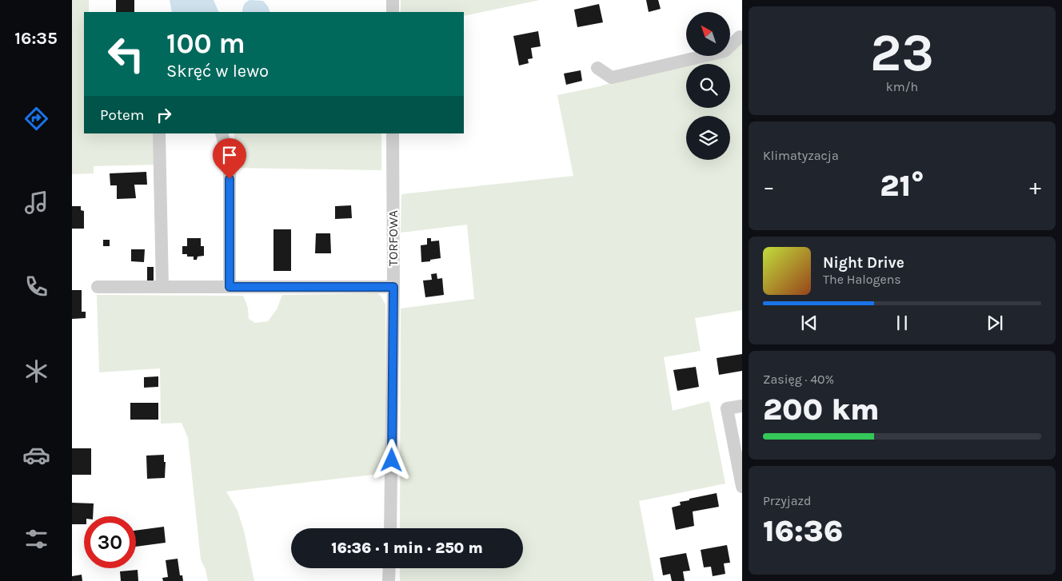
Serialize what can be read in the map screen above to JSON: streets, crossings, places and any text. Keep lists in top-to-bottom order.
{
  "streets": {
    "street": ["TORFOWA"]
  },
  "north": "top left",
  "page": {
    "tabs": "16:35",
    "tile": [
      ["23", "km/h"],
      "Klimatyzacja",
      ["Zasięg · 40%", "200 km"],
      ["Przyjazd", "16:36"]
    ],
    "turn": ["100 m", "Skręć w lewo"],
    "then": "Potem",
    "heat": ["−", "21°", "+"],
    "song": ["Night Drive", "The Halogens"],
    "limit": "30",
    "trip": "16:36 · 1 min · 250 m"
  }
}
